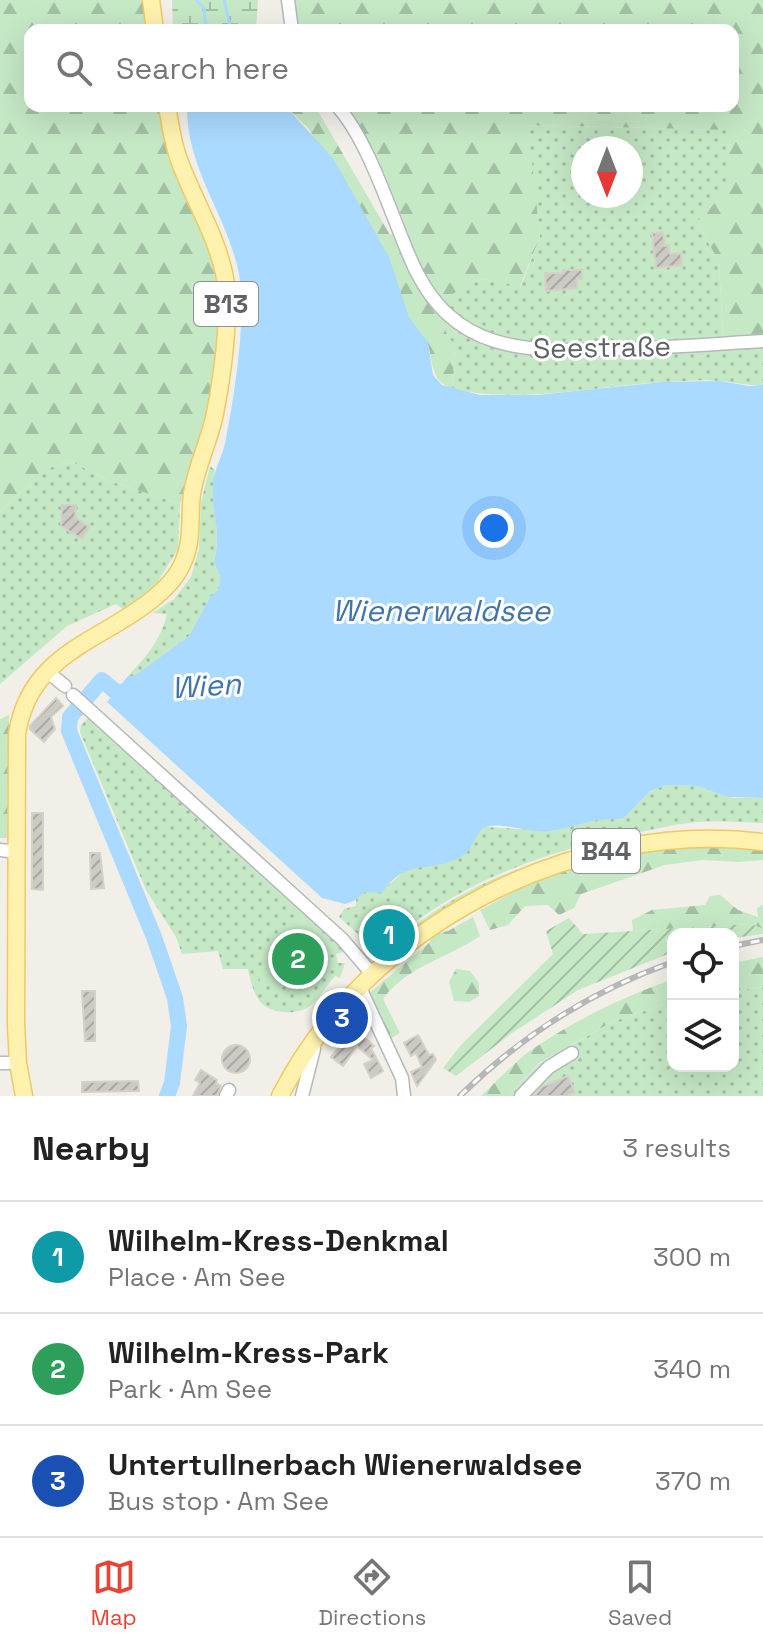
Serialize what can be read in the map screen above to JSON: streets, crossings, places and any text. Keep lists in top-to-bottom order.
{
  "streets": {
    "main road": ["B13", "B44"],
    "street": ["Seestraße"]
  },
  "water": ["Wienerwaldsee", "Wien"],
  "north": "bottom",
  "page": {
    "search": "Search here",
    "pins": ["1", "2", "3"],
    "heading": ["Nearby", "3 results"],
    "list": [
      {
        "mark": "1",
        "name": "Wilhelm-Kress-Denkmal",
        "note": "Place · Am See",
        "value": "300 m"
      },
      {
        "mark": "2",
        "name": "Wilhelm-Kress-Park",
        "note": "Park · Am See",
        "value": "340 m"
      },
      {
        "mark": "3",
        "name": "Untertullnerbach Wienerwaldsee",
        "note": "Bus stop · Am See",
        "value": "370 m"
      }
    ],
    "nav": ["Map", "Directions", "Saved"]
  }
}
